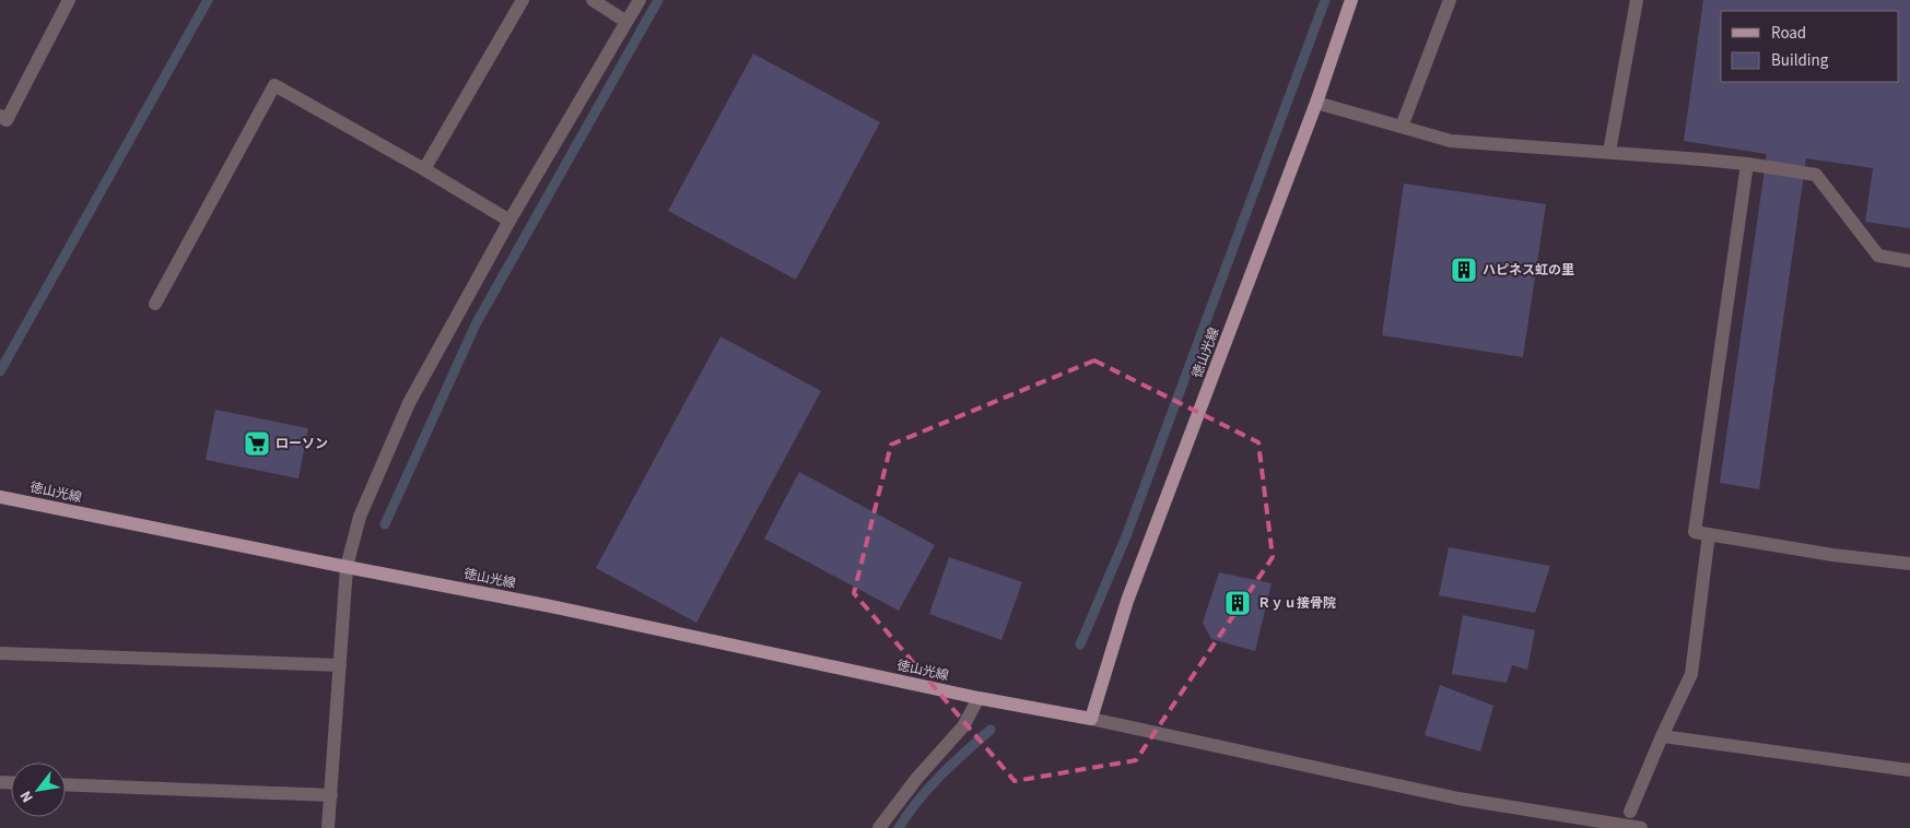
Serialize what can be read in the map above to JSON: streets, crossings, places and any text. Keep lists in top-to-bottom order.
{
  "streets": {
    "main road": ["徳山光線"]
  },
  "places": {
    "building": ["ハピネス虹の里", "Ｒｙｕ接骨院"],
    "supermarket": ["ローソン"]
  },
  "legend": ["Road", "Building"],
  "north": "bottom left"
}
